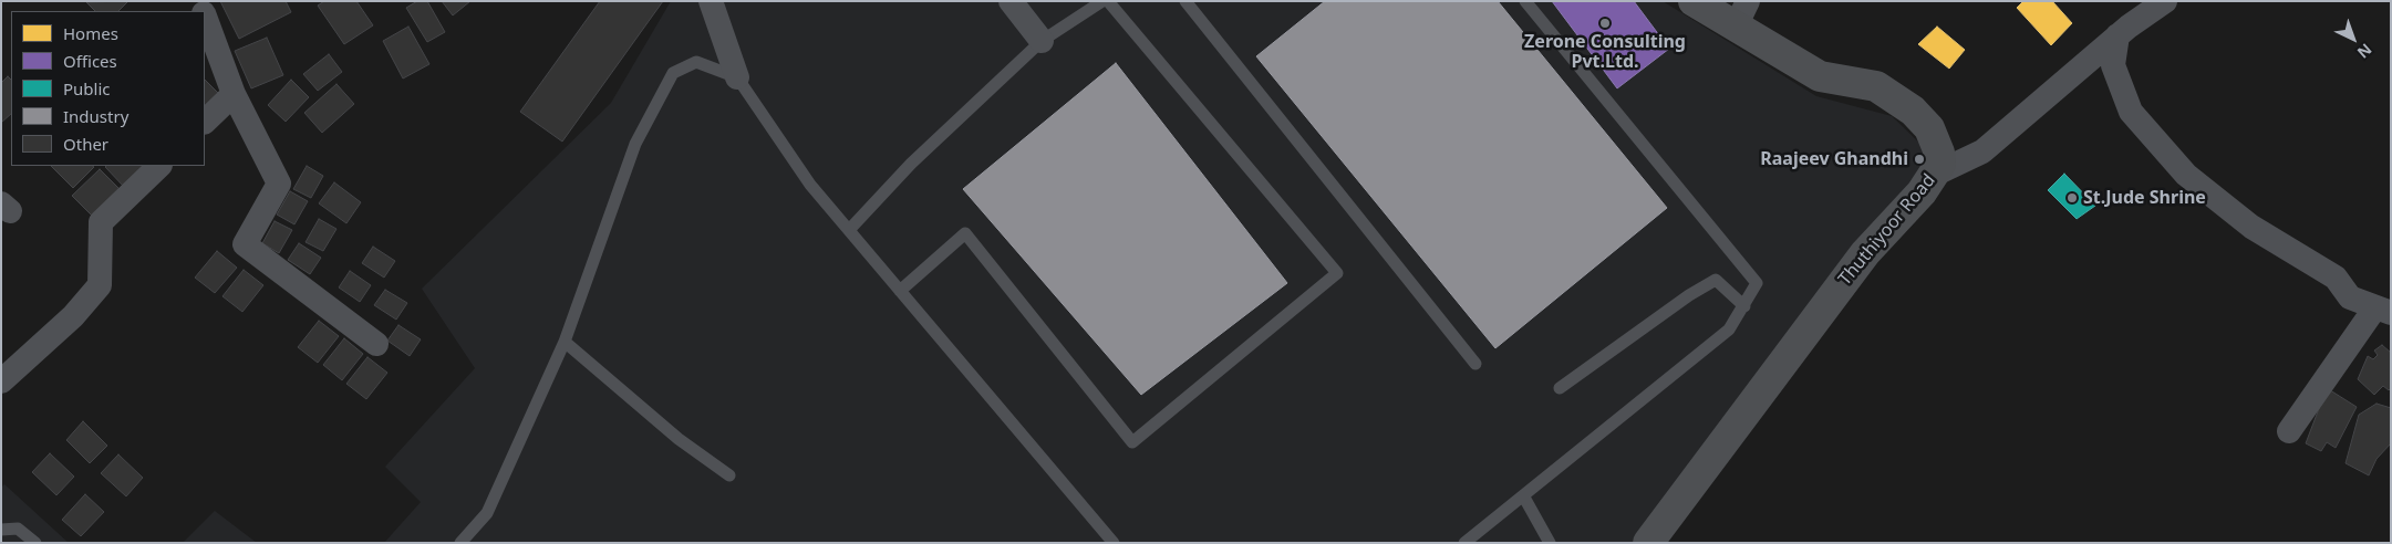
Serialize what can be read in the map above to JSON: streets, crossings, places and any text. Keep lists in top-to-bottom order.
{
  "streets": {
    "street": ["Thuthiyoor Road"]
  },
  "places": ["Zerone Consulting Pvt.Ltd.", "Raajeev Ghandhi", "St.Jude Shrine"],
  "legend": [
    "Homes",
    "Offices",
    "Public",
    "Industry",
    "Other"
  ],
  "north": "bottom right"
}
